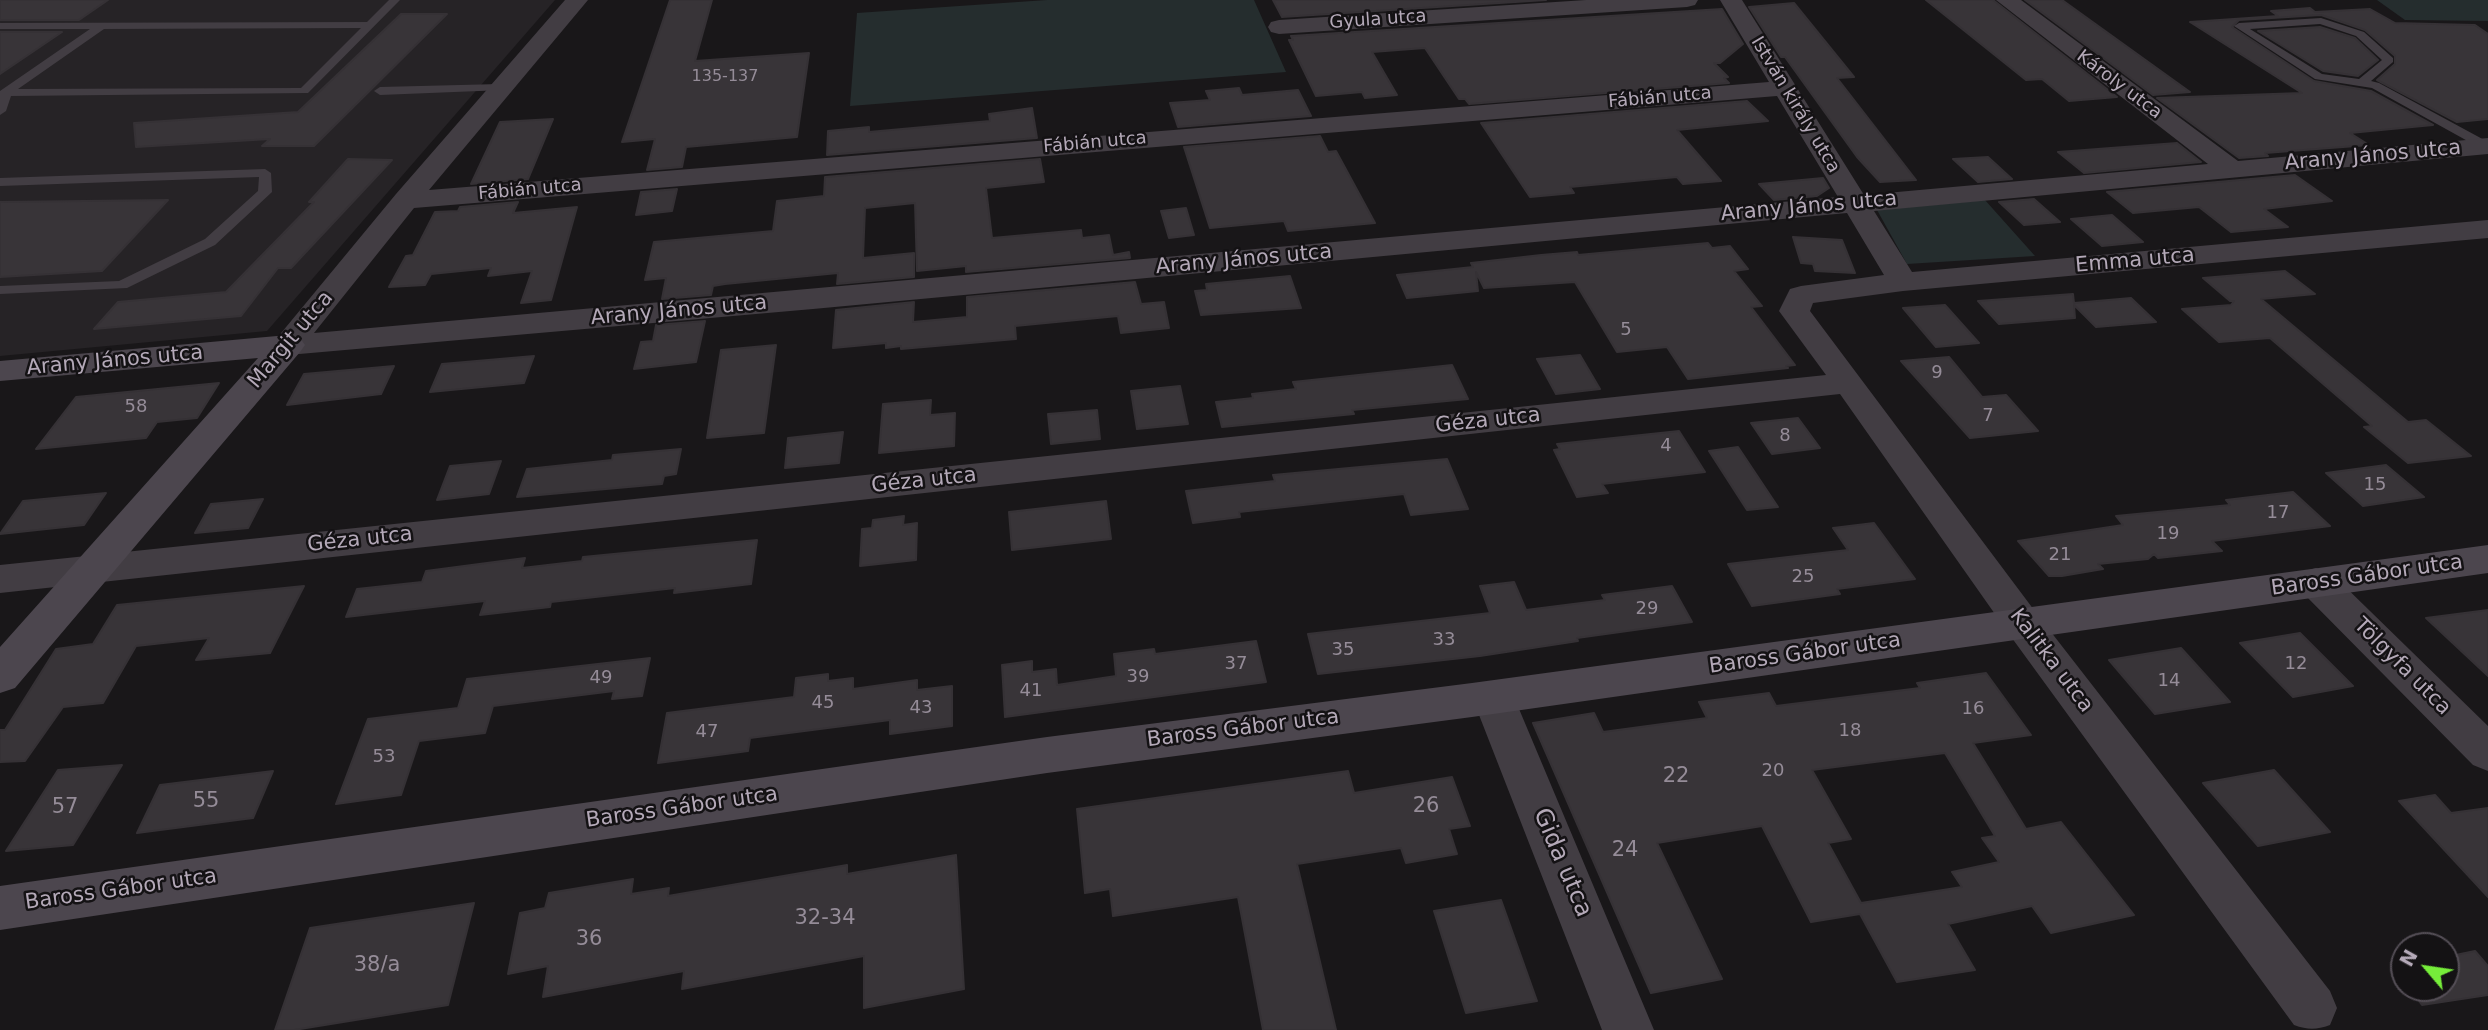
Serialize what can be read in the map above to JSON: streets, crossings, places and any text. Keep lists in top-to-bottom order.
{
  "streets": {
    "street": [
      "Gyula utca",
      "Károly utca",
      "Fábián utca",
      "István király utca",
      "Arany János utca",
      "Emma utca",
      "Margit utca",
      "Géza utca",
      "Baross Gábor utca",
      "Kalitka utca",
      "Tölgyfa utca",
      "Gida utca"
    ]
  },
  "crossings": [
    ["Károly utca", "Arany János utca"],
    ["Fábián utca", "István király utca"],
    ["Fábián utca", "Margit utca"],
    ["István király utca", "Arany János utca"],
    ["István király utca", "Emma utca"],
    ["Arany János utca", "Margit utca"],
    ["Emma utca", "Kalitka utca"],
    ["Margit utca", "Géza utca"],
    ["Géza utca", "Kalitka utca"],
    ["Baross Gábor utca", "Kalitka utca"],
    ["Baross Gábor utca", "Tölgyfa utca"],
    ["Baross Gábor utca", "Gida utca"]
  ],
  "house_numbers": [
    "135-137",
    "5",
    "9",
    "58",
    "7",
    "8",
    "4",
    "15",
    "17",
    "19",
    "21",
    "25",
    "29",
    "33",
    "35",
    "37",
    "12",
    "39",
    "49",
    "14",
    "41",
    "45",
    "43",
    "16",
    "18",
    "47",
    "53",
    "20",
    "22",
    "55",
    "26",
    "57",
    "24",
    "32-34",
    "36",
    "38/a"
  ],
  "north": "top left"
}
